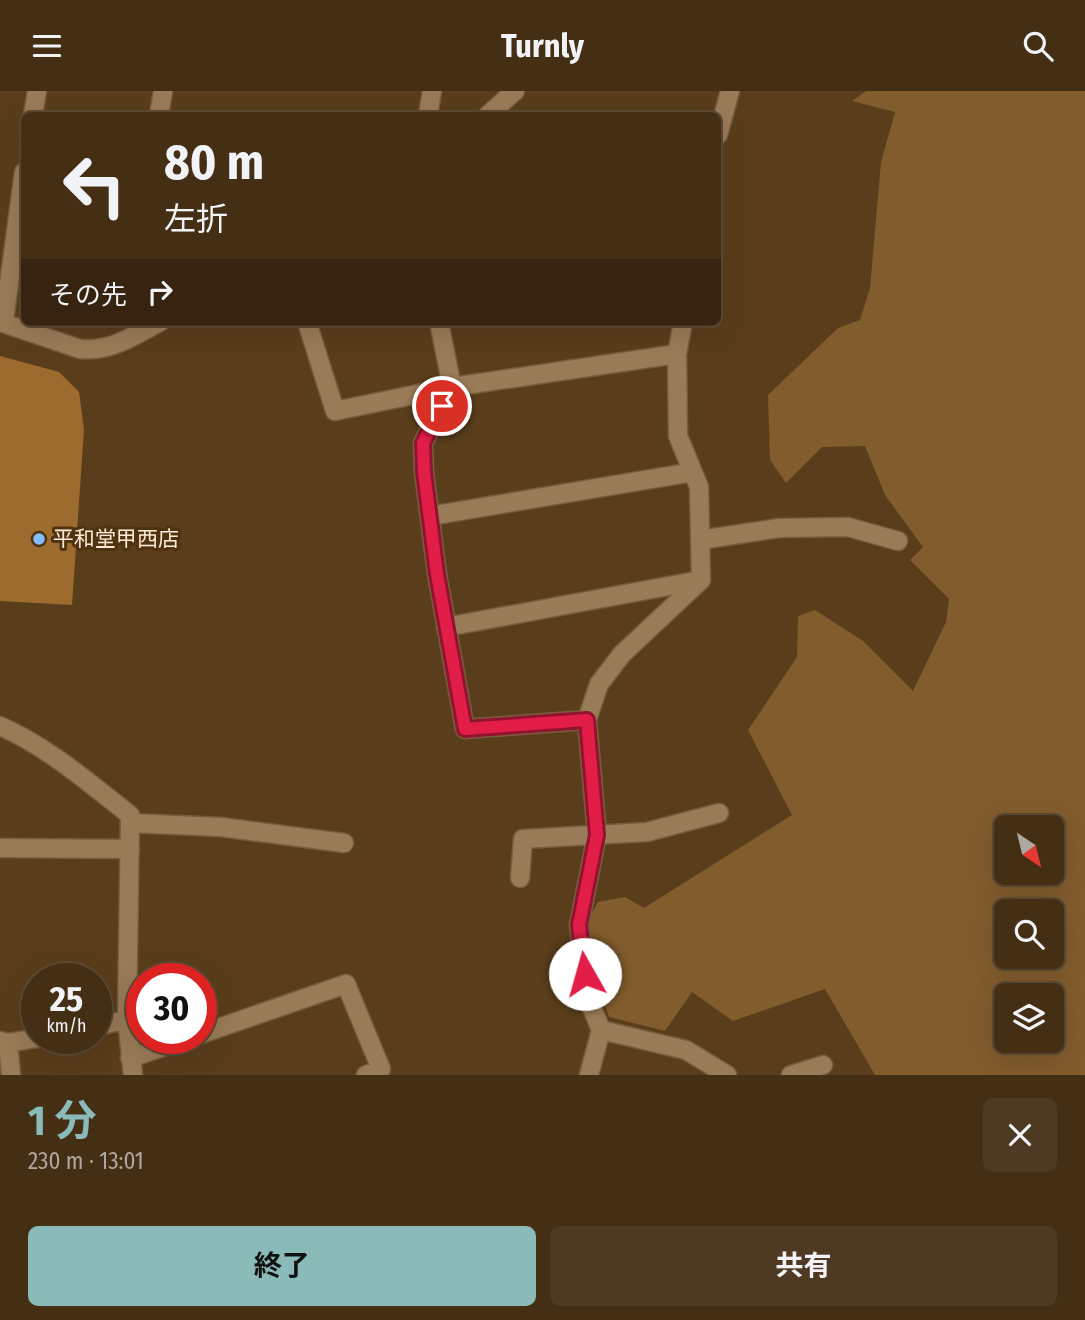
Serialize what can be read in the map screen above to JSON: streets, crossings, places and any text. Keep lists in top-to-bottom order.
{
  "places": ["平和堂甲西店"],
  "north": "bottom right",
  "page": {
    "header": "Turnly",
    "turn": ["80 m", "左折"],
    "then": "その先",
    "speed": "25 km/h",
    "limit": "30",
    "heading": ["1 分", "230 m · 13:01"],
    "buttons": ["終了", "共有"]
  }
}
